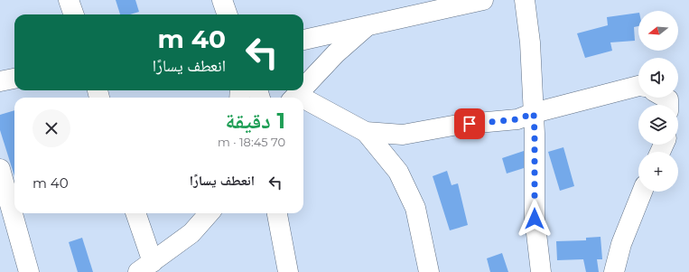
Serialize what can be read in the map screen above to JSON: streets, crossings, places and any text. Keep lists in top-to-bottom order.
{
  "north": "left",
  "page": {
    "map_buttons": "+",
    "turn": ["40 m", "انعطف يسارًا"],
    "heading": ["1 دقيقة", "70 m · 18:45"],
    "list": [
      {
        "name": "انعطف يسارًا",
        "value": "40 m"
      }
    ]
  }
}
